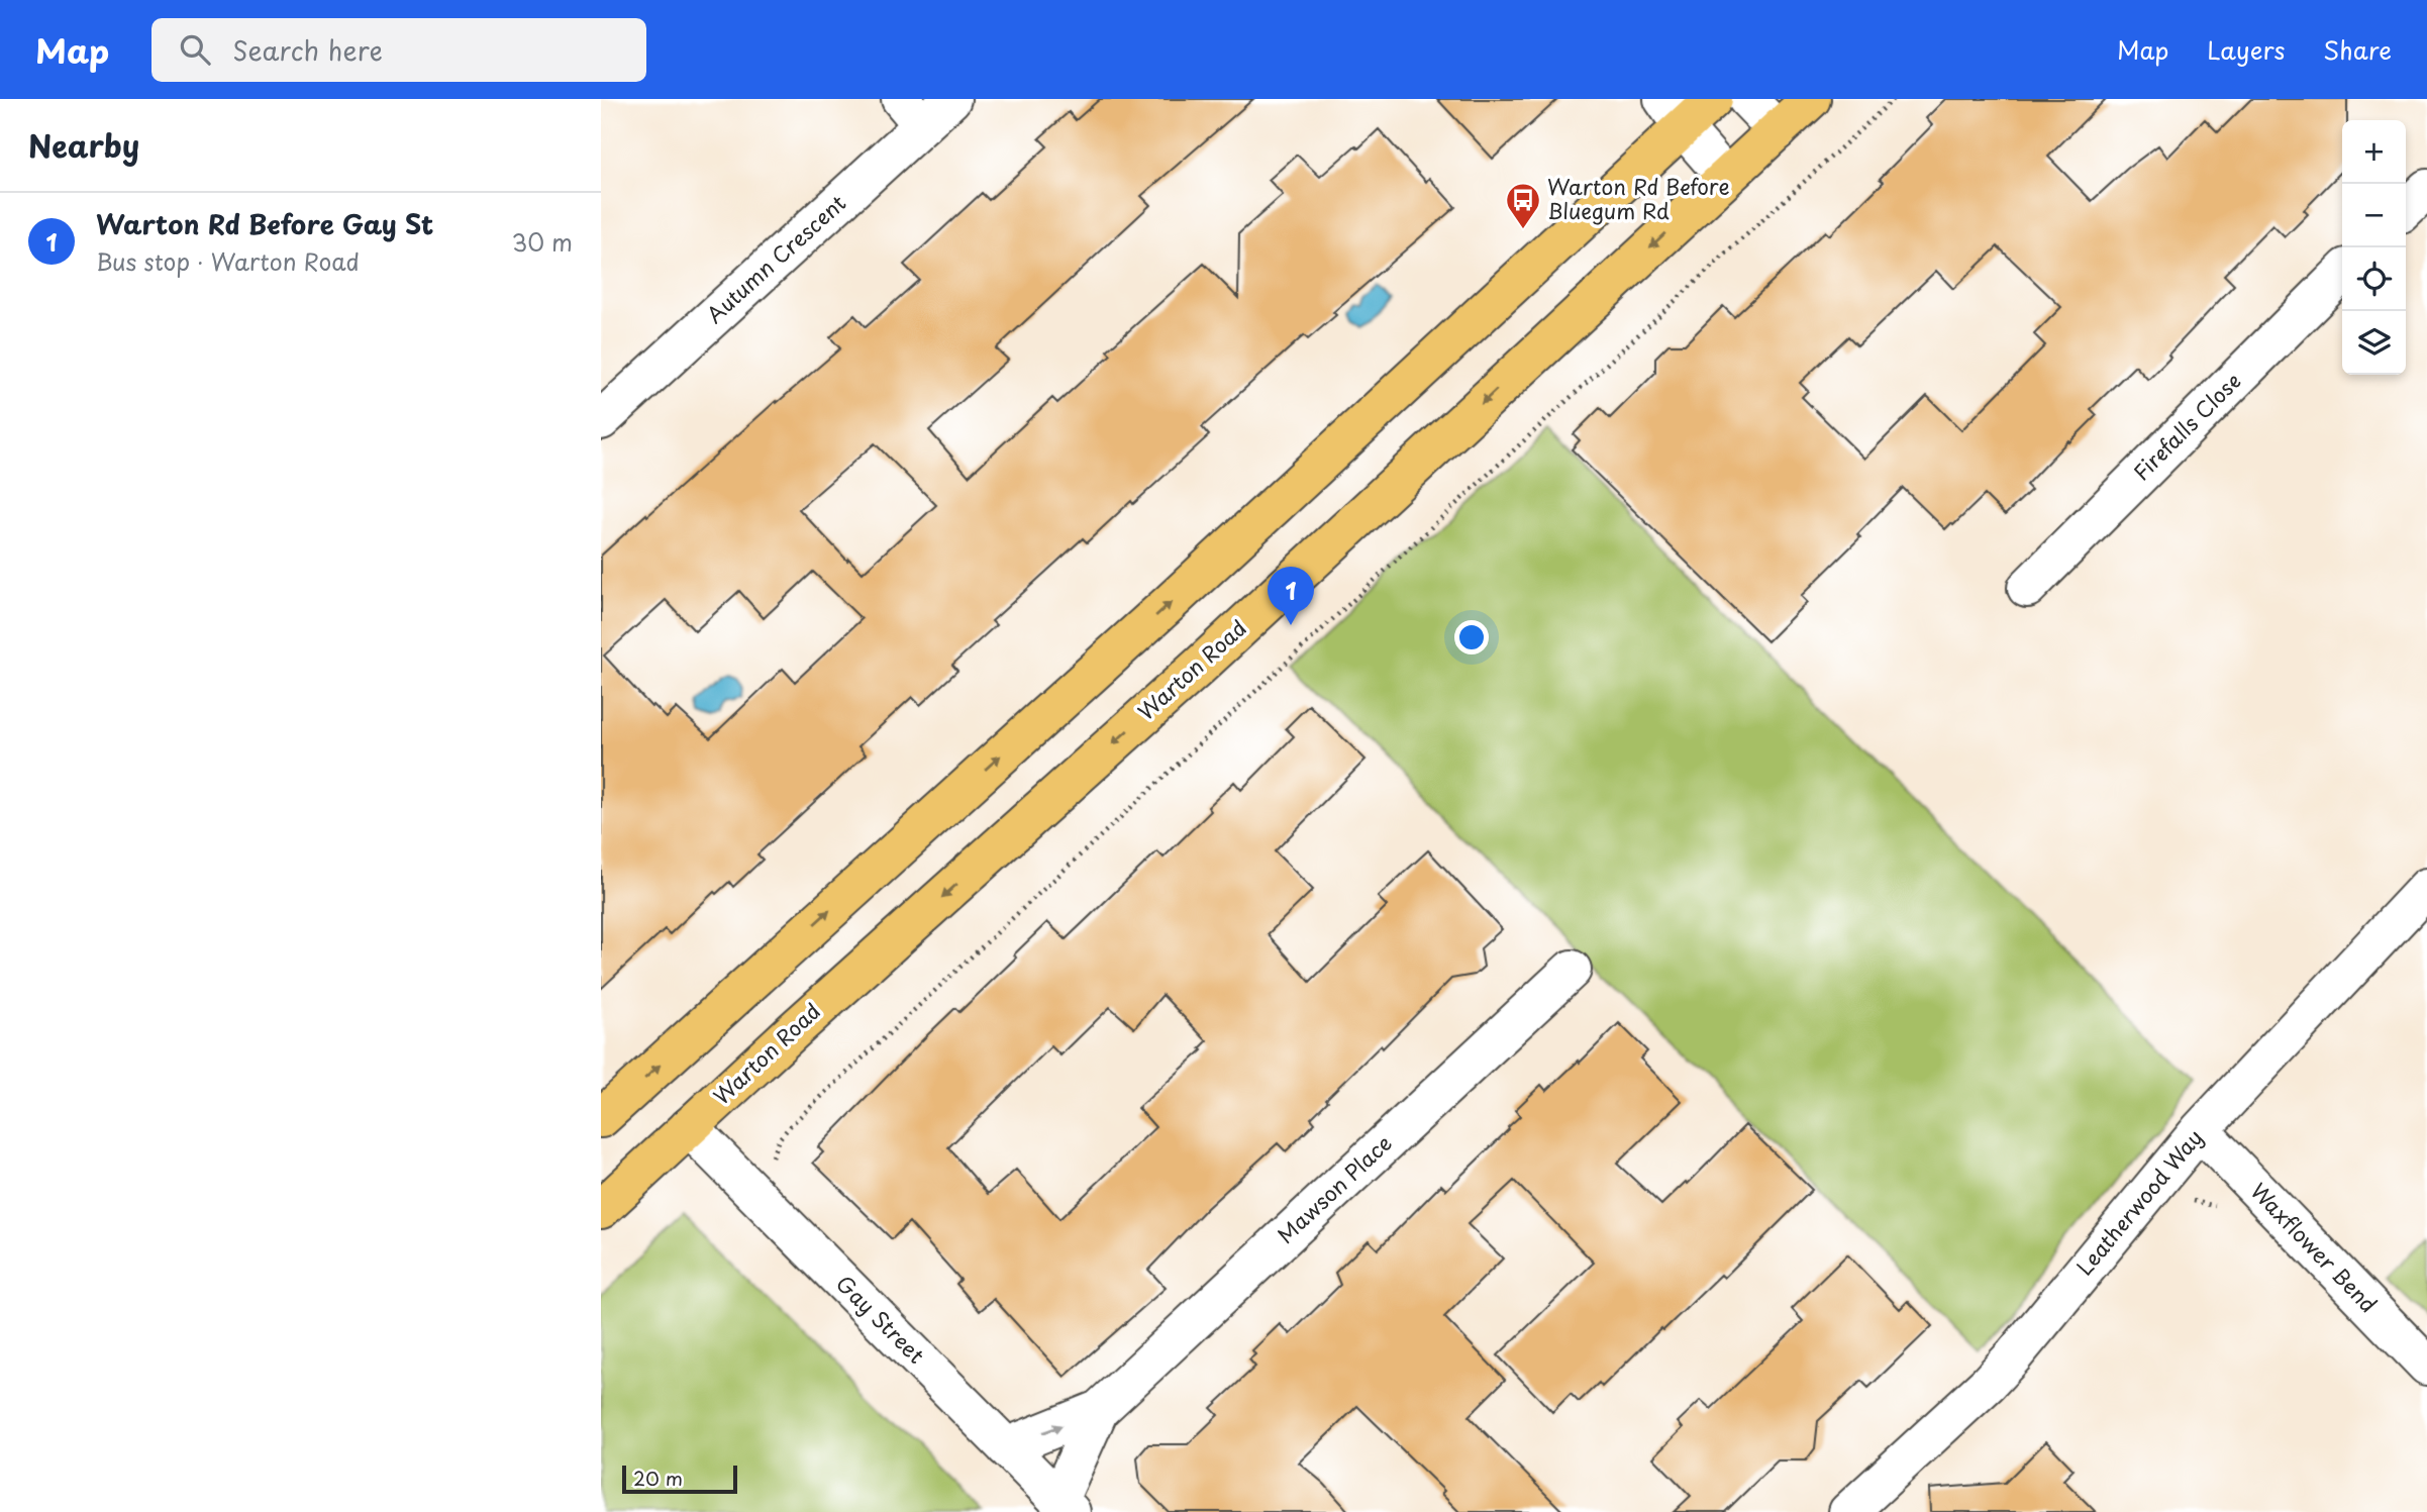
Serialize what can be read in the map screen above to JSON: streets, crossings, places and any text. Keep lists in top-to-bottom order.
{
  "streets": {
    "main road": ["Warton Road"],
    "street": [
      "Autumn Crescent",
      "Firefalls Close",
      "Mawson Place",
      "Leatherwood Way",
      "Waxflower Bend",
      "Gay Street"
    ]
  },
  "crossings": [
    ["Warton Road", "Gay Street"],
    ["Mawson Place", "Gay Street"],
    ["Leatherwood Way", "Waxflower Bend"]
  ],
  "places": {
    "bus stop": ["Warton Rd Before Bluegum Rd"]
  },
  "scale_bar": "20 m",
  "page": {
    "header": "Map",
    "search": "Search here",
    "nav": ["Map", "Layers", "Share"],
    "heading": "Nearby",
    "map_buttons": ["+", "−"],
    "list": [
      {
        "mark": "1",
        "name": "Warton Rd Before Gay St",
        "note": "Bus stop · Warton Road",
        "value": "30 m"
      }
    ],
    "pins": "1",
    "scale": "20 m"
  }
}
